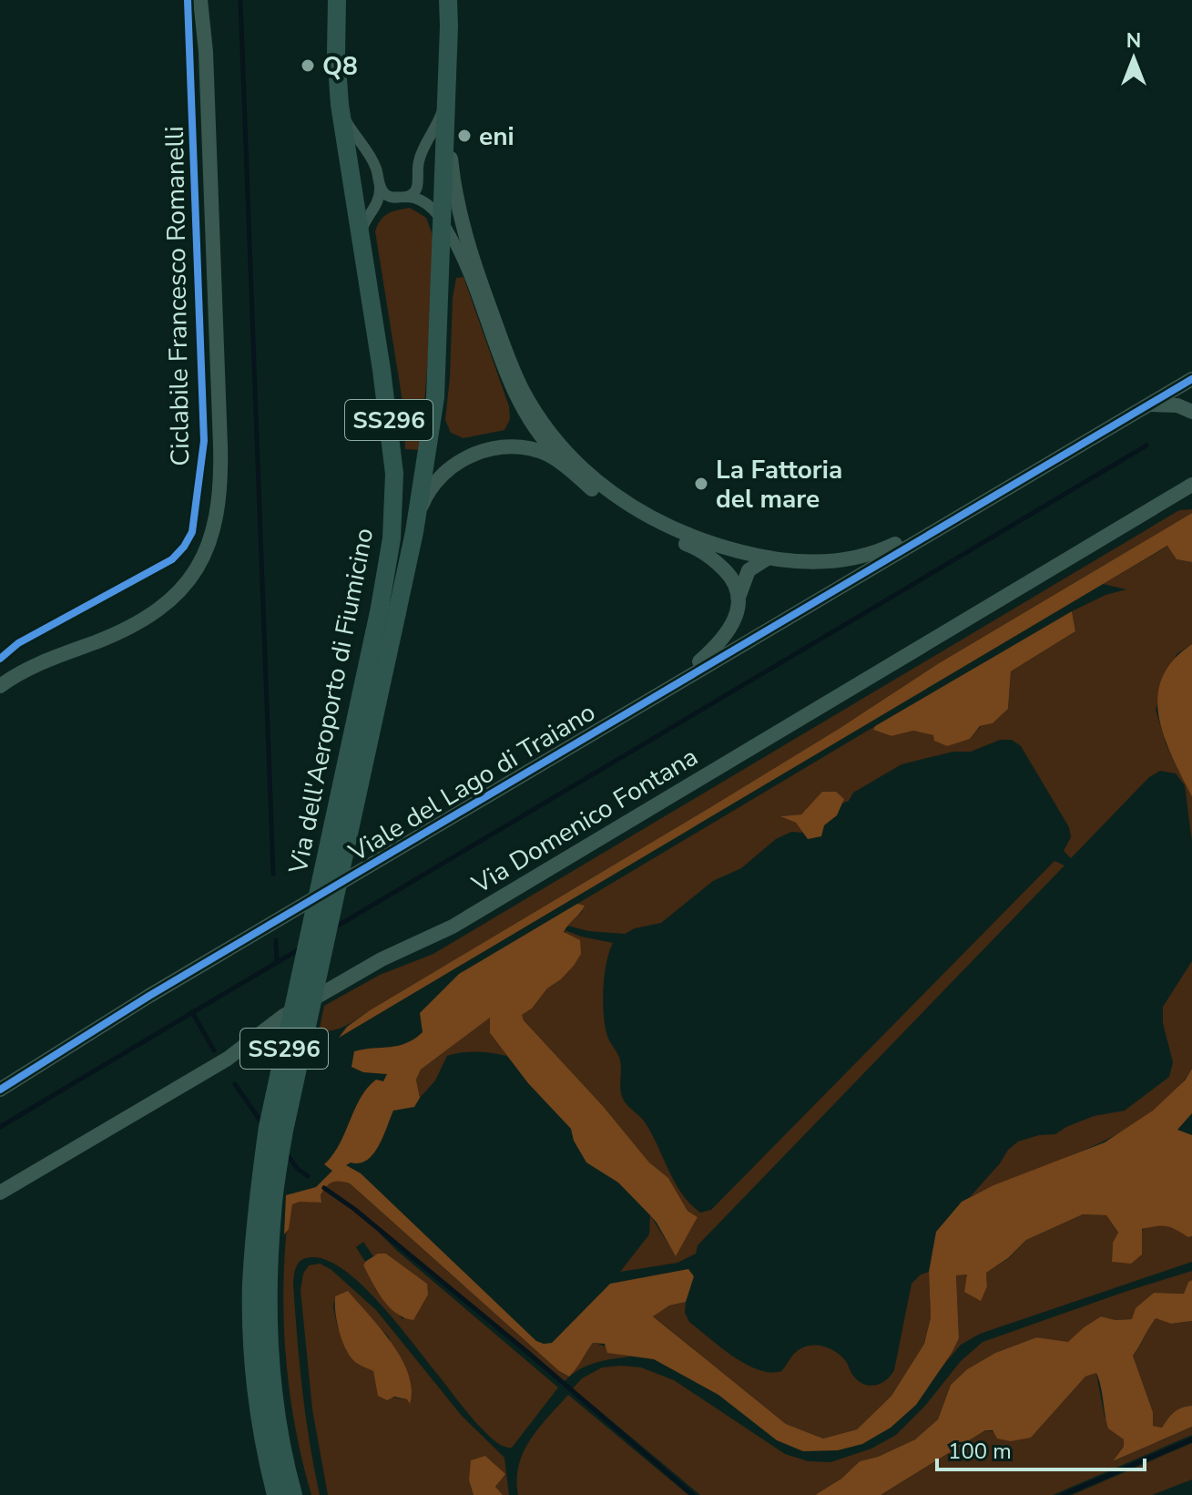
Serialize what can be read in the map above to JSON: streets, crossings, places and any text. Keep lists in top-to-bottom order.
{
  "streets": {
    "main road": ["SS296", "Via dell'Aeroporto di Fiumicino"],
    "street": ["Viale del Lago di Traiano", "Via Domenico Fontana"],
    "cycle path": ["Ciclabile Francesco Romanelli"]
  },
  "places": ["Q8", "eni", "La Fattoria del mare"],
  "scale_bar": "100 m",
  "north": "top"
}
